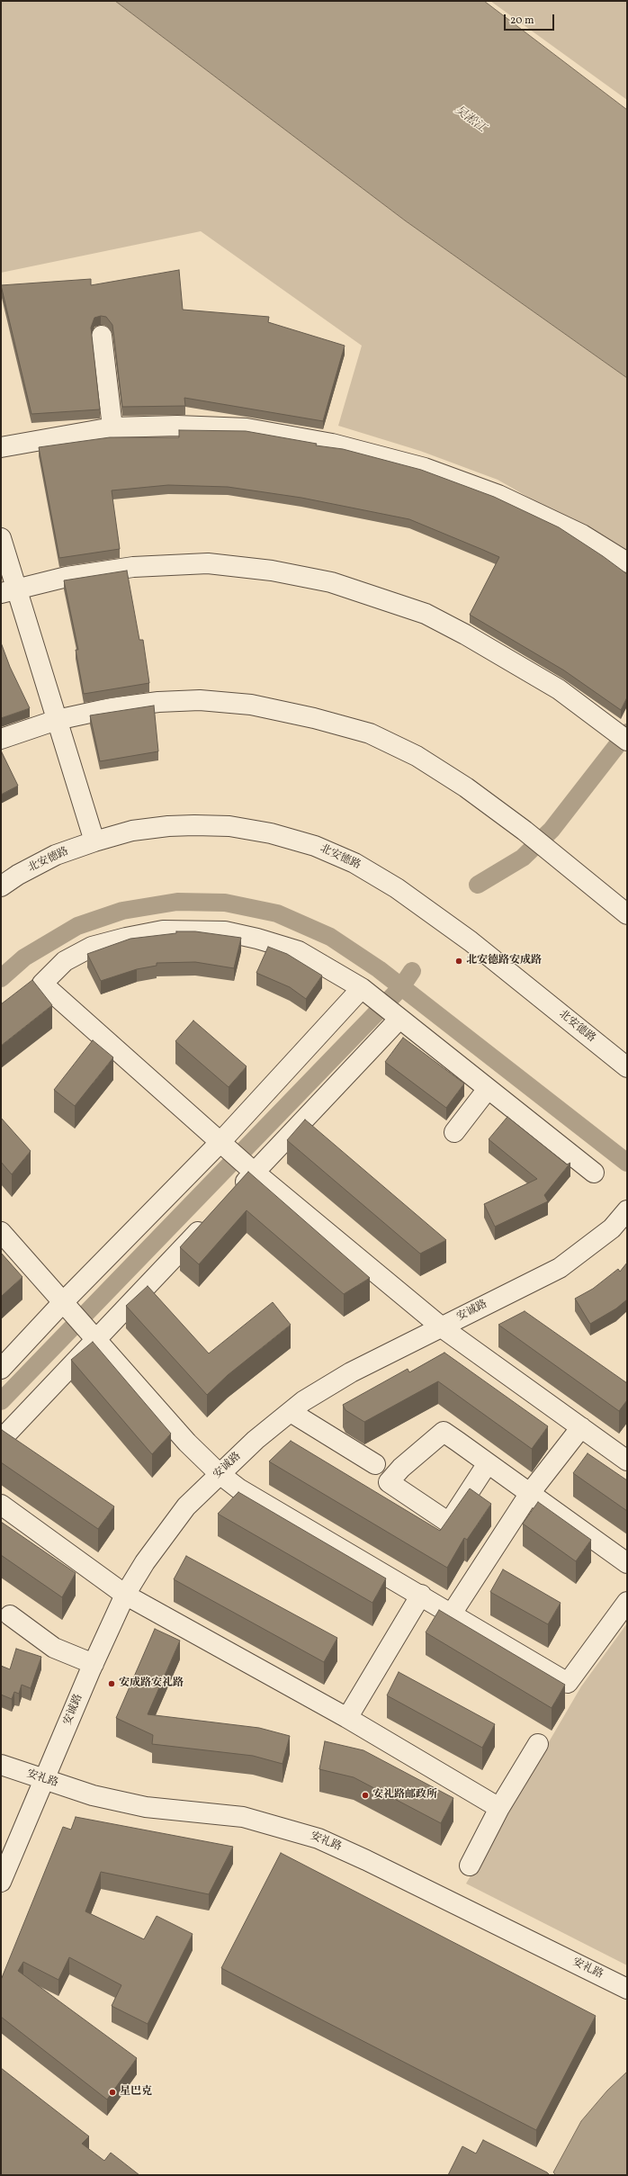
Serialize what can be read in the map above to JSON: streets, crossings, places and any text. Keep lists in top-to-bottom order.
{
  "streets": {
    "street": ["北安德路", "安诚路", "安礼路"]
  },
  "crossings": [
    ["安诚路", "安礼路"]
  ],
  "water": ["吴淞江"],
  "places": [
    "北安德路安成路",
    "安成路安礼路",
    "安礼路邮政所",
    "星巴克"
  ],
  "scale_bar": "20 m"
}
